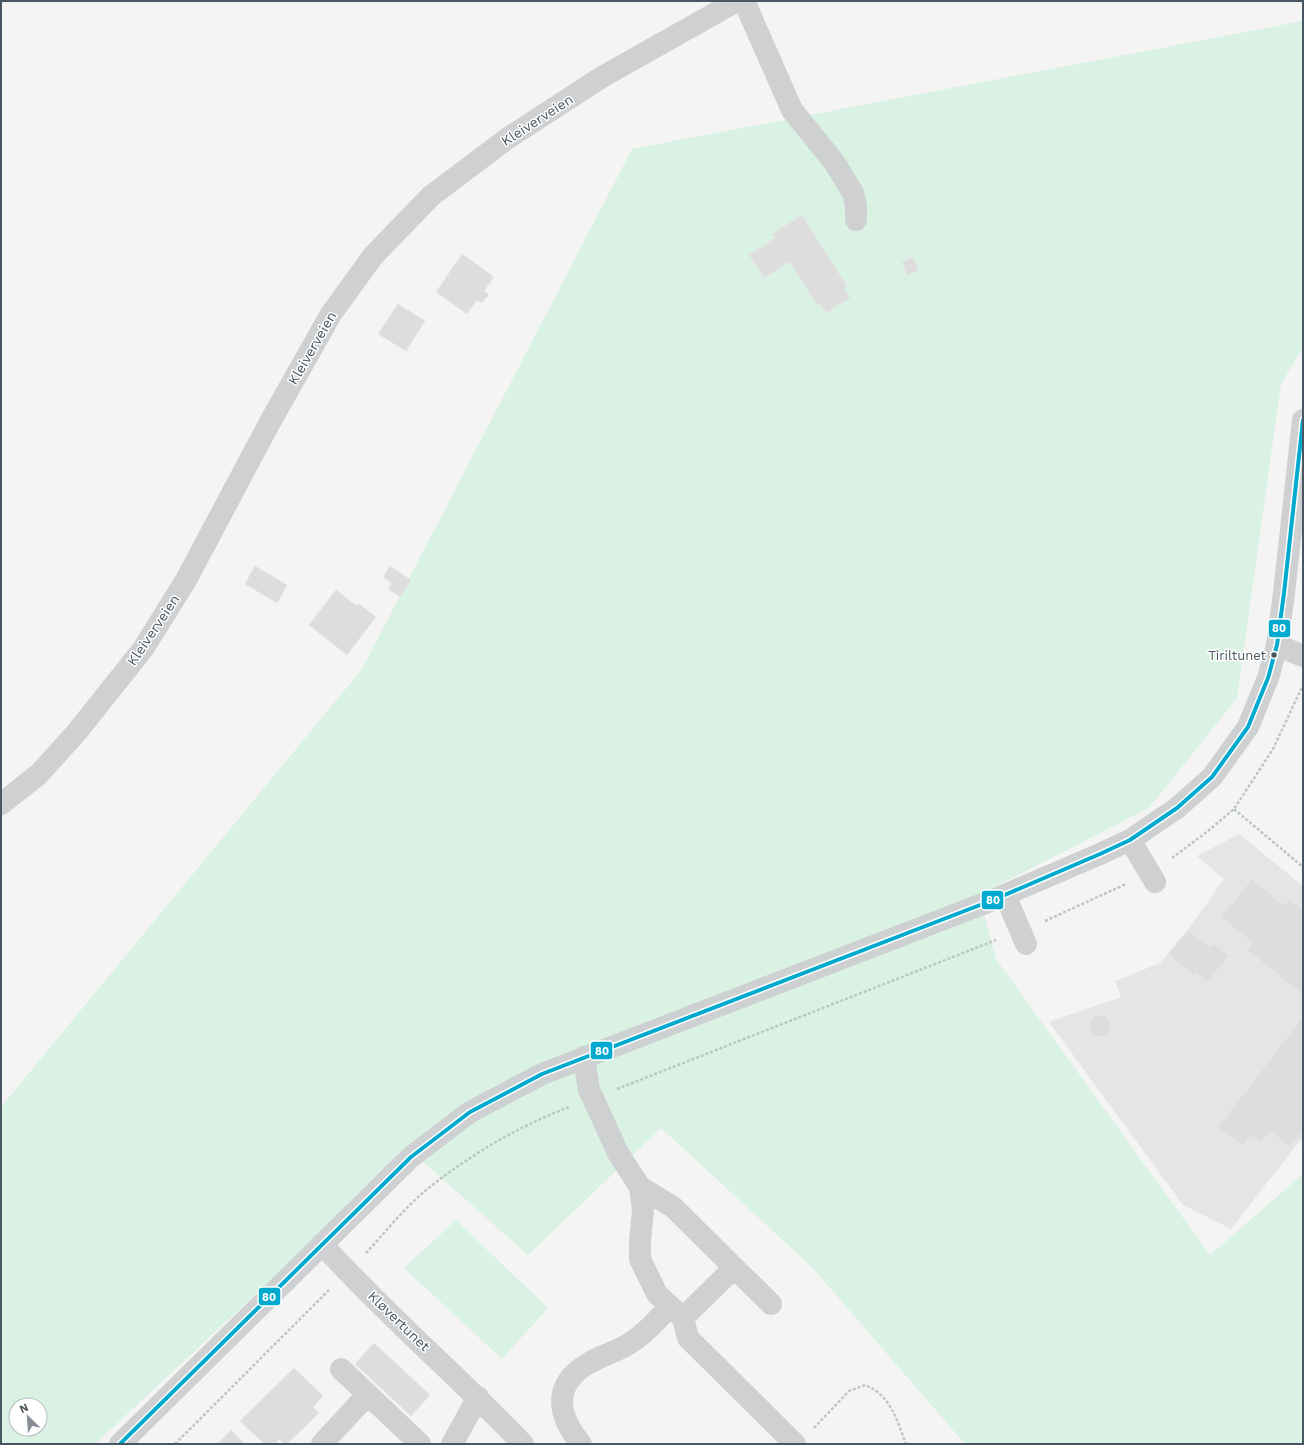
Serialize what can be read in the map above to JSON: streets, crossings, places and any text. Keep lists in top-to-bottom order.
{
  "streets": {
    "street": ["Kleiverveien", "Kløvertunet"]
  },
  "places": ["Tiriltunet"],
  "lines": ["transit line 80"],
  "north": "top left"
}
